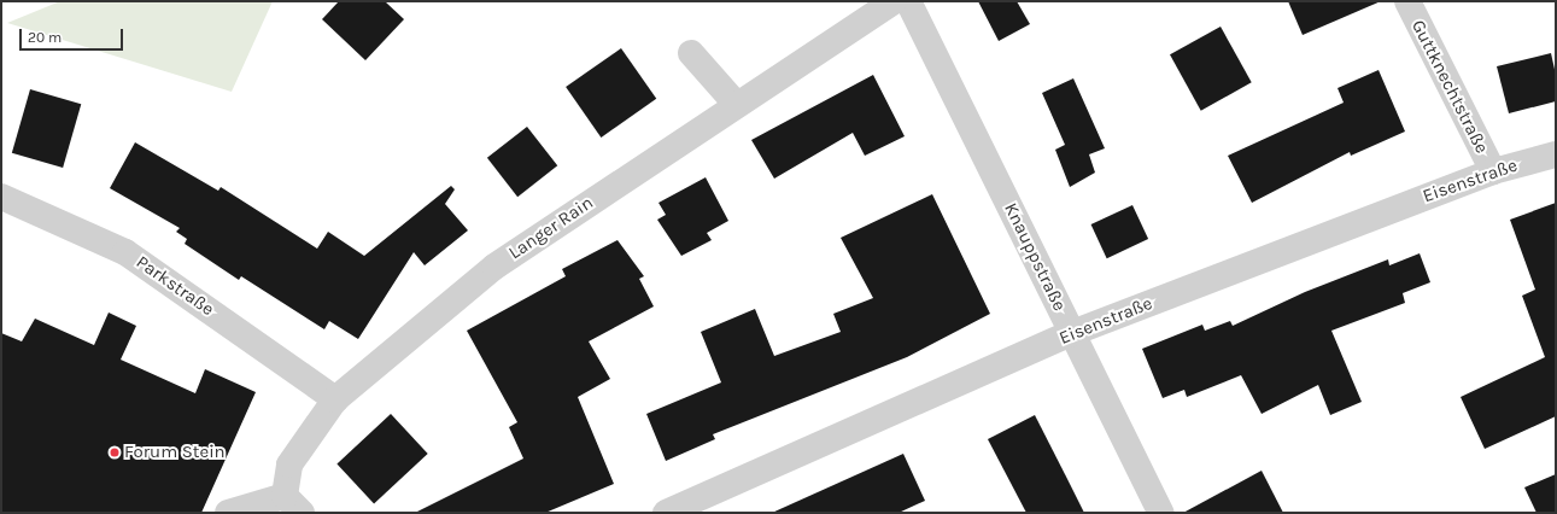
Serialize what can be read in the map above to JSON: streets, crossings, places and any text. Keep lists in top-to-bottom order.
{
  "streets": {
    "street": [
      "Guttknechtstraße",
      "Eisenstraße",
      "Langer Rain",
      "Knauppstraße",
      "Parkstraße"
    ]
  },
  "crossings": [
    ["Guttknechtstraße", "Eisenstraße"],
    ["Eisenstraße", "Knauppstraße"],
    ["Langer Rain", "Parkstraße"]
  ],
  "places": ["Forum Stein"],
  "scale_bar": "20 m"
}
